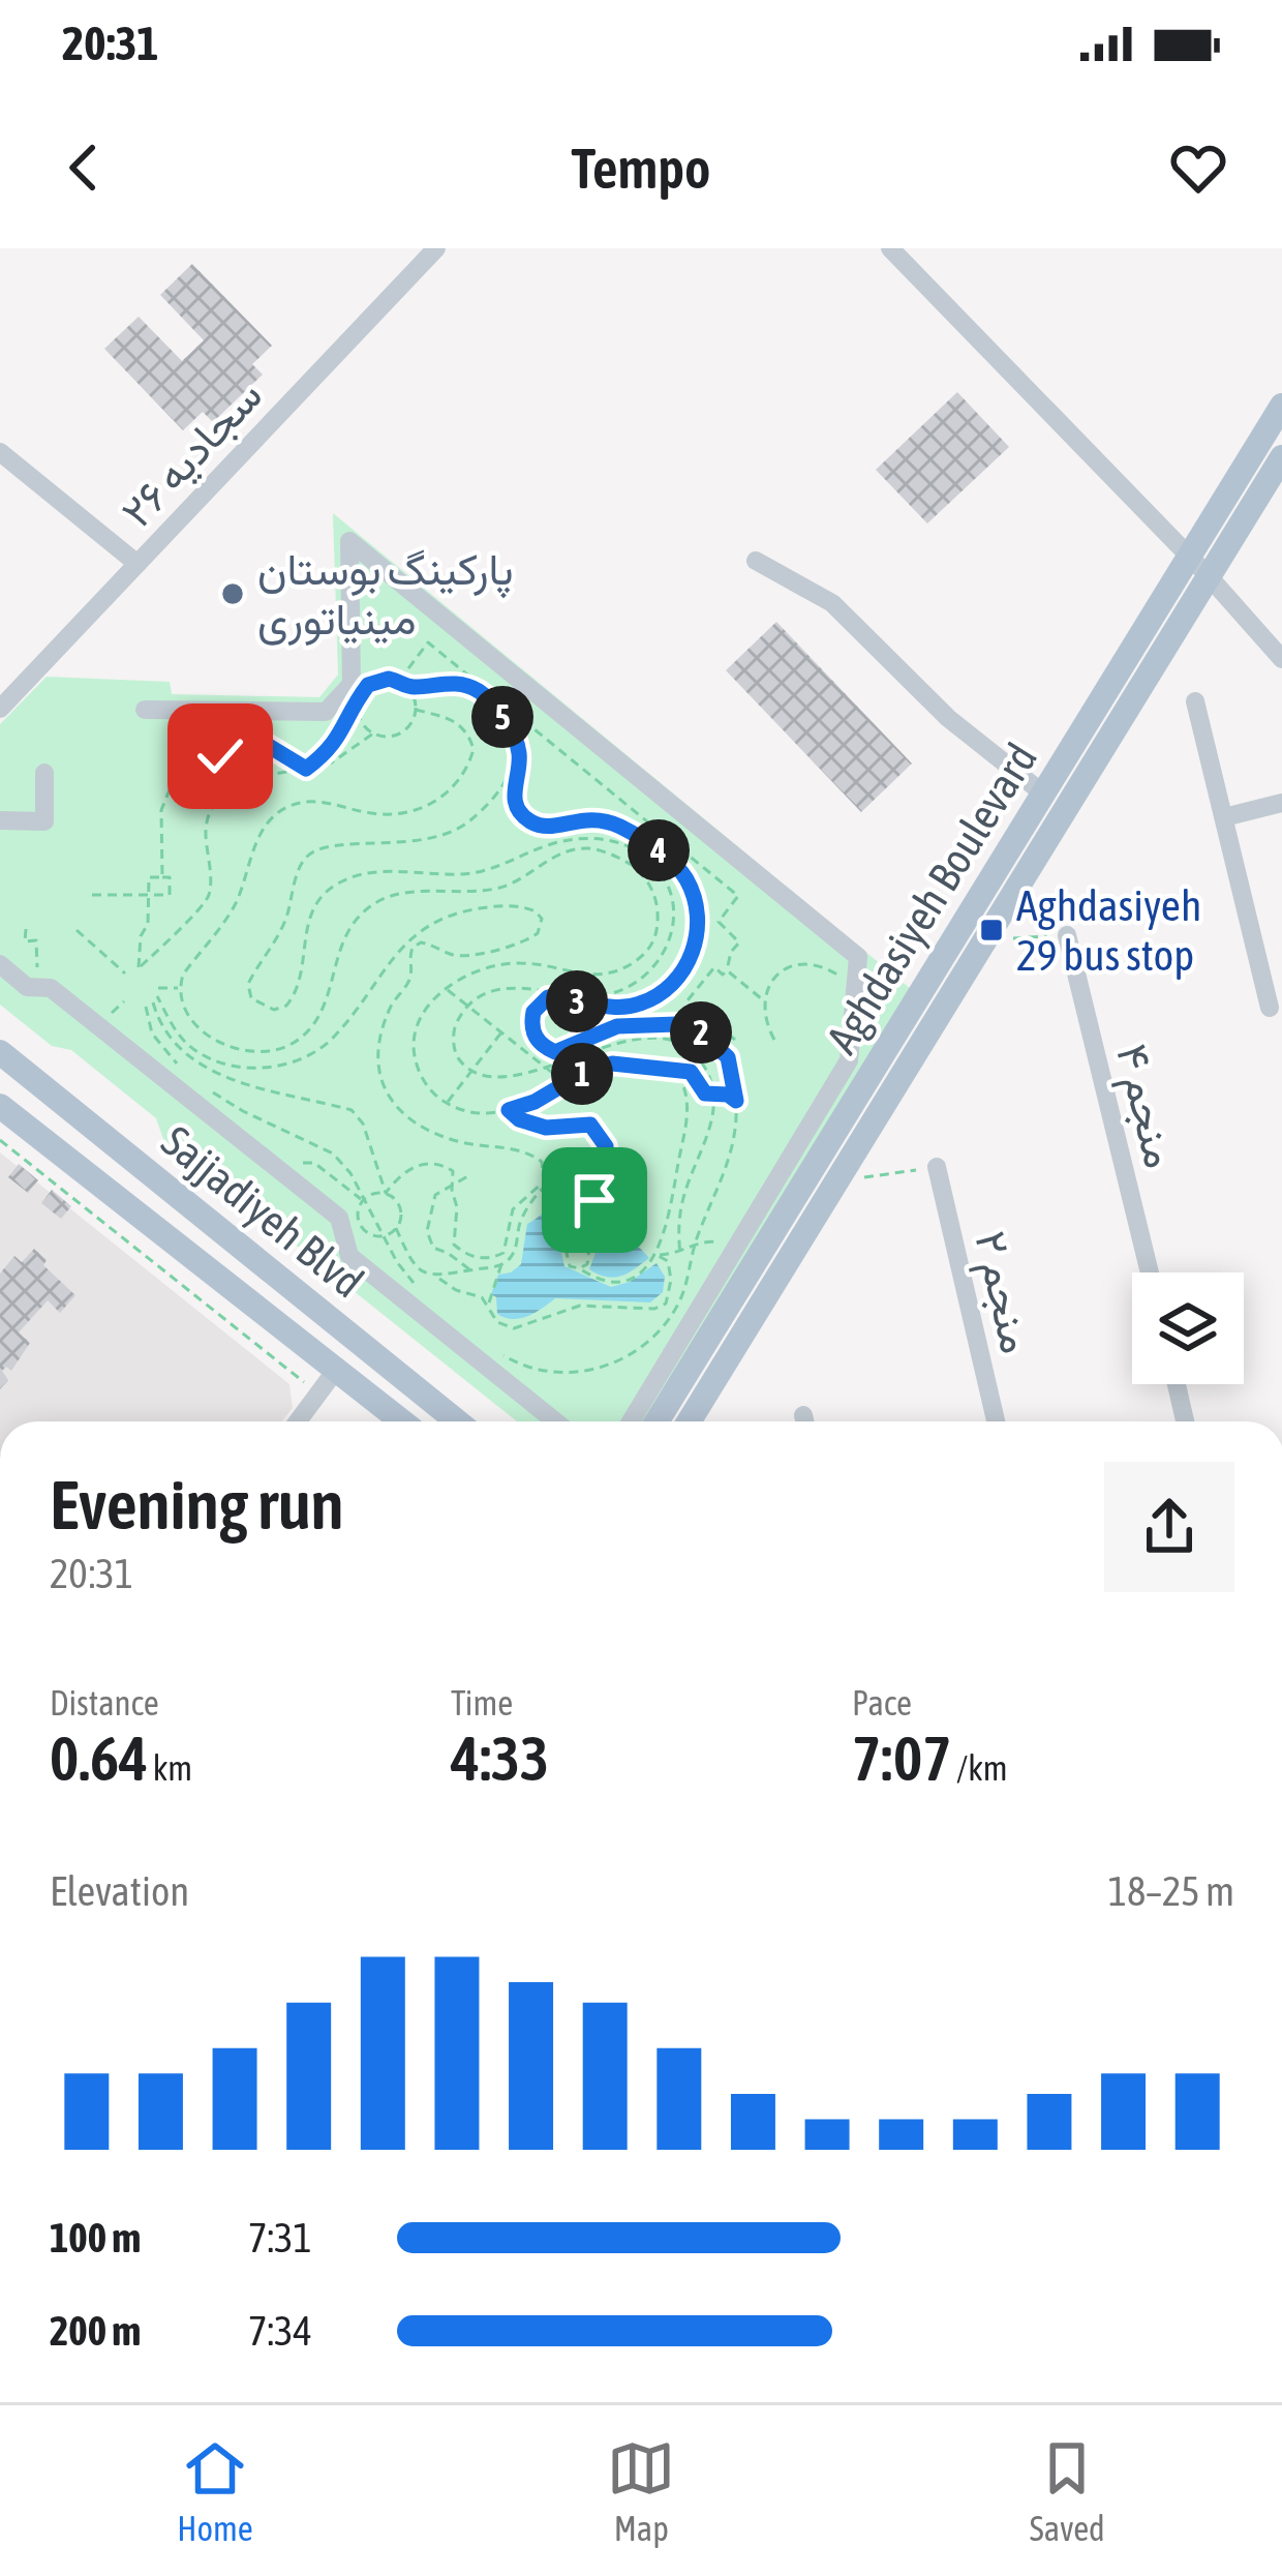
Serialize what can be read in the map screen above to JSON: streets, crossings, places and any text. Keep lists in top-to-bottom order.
{
  "streets": {
    "main road": ["Aghdasiyeh Boulevard", "Sajjadiyeh Blvd"],
    "street": ["سجادیه ۲۶", "منجم ۴", "منجم ۲"]
  },
  "places": {
    "other": ["پارکینگ بوستان مینیاتوری"],
    "transit": ["Aghdasiyeh 29 bus stop"]
  },
  "page": {
    "status": "20:31",
    "header": "Tempo",
    "pins": [
      "5",
      "4",
      "3",
      "2",
      "1"
    ],
    "heading": ["Evening run", "20:31"],
    "stats": [
      ["Distance", "0.64 km"],
      ["Time", "4:33"],
      ["Pace", "7:07 /km"]
    ],
    "chart": ["Elevation", "18–25 m"],
    "list": [
      {
        "name": "100 m",
        "note": "7:31"
      },
      {
        "name": "200 m",
        "note": "7:34"
      }
    ],
    "tabs": ["Home", "Map", "Saved"]
  }
}
